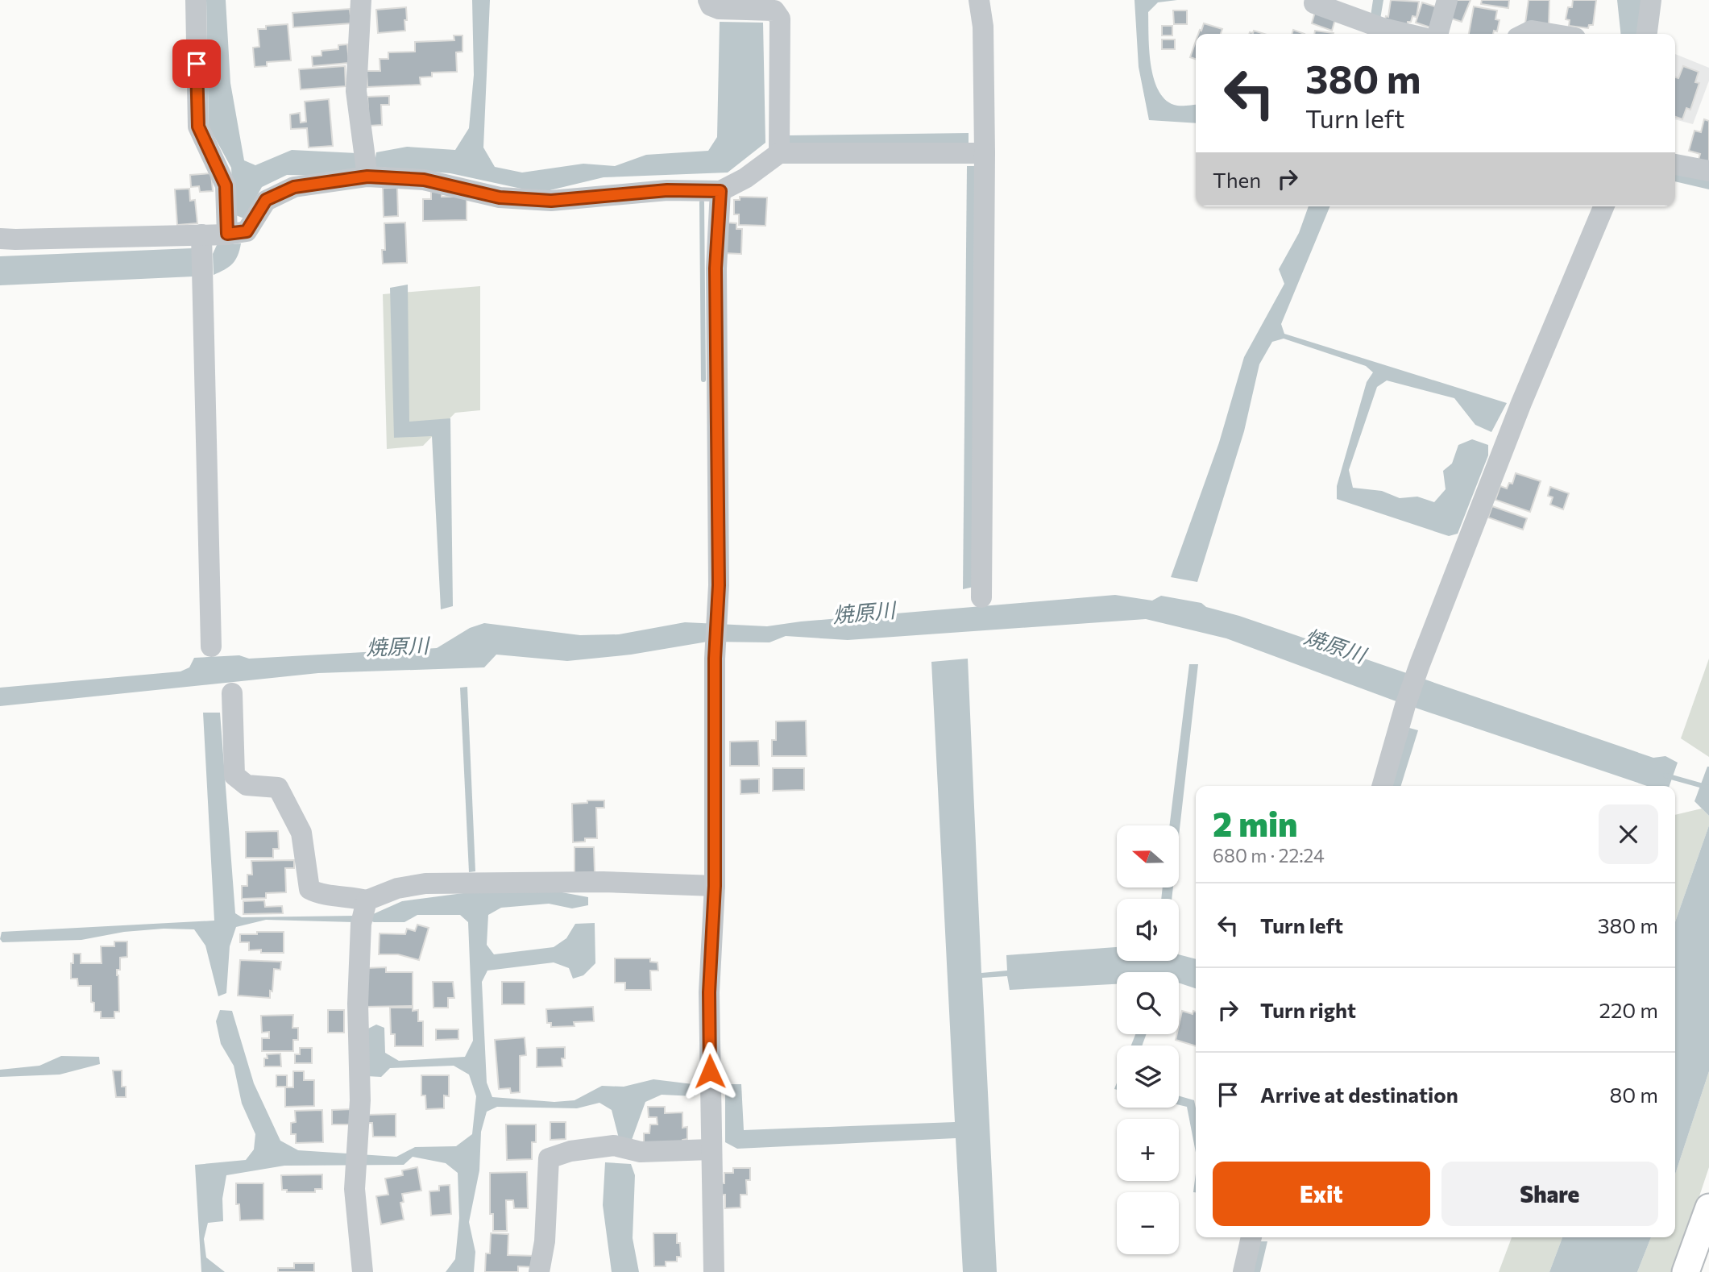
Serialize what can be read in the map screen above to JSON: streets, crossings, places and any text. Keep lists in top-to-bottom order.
{
  "water": ["焼原川"],
  "north": "left",
  "page": {
    "turn": ["380 m", "Turn left"],
    "then": "Then",
    "heading": ["2 min", "680 m · 22:24"],
    "map_buttons": ["+", "−"],
    "list": [
      {
        "name": "Turn left",
        "value": "380 m"
      },
      {
        "name": "Turn right",
        "value": "220 m"
      },
      {
        "name": "Arrive at destination",
        "value": "80 m"
      }
    ],
    "buttons": ["Exit", "Share"]
  }
}
